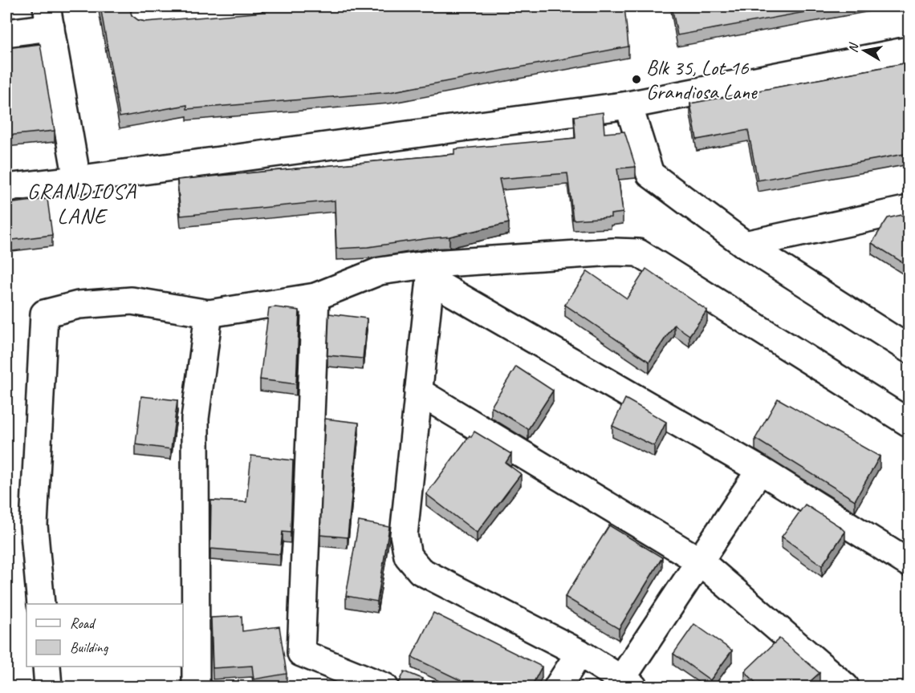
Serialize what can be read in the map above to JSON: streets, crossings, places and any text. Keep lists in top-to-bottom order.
{
  "districts": ["GRANDIOSA LANE"],
  "places": ["Blk 35, Lot 16 Grandiosa Lane"],
  "legend": ["Road", "Building"],
  "north": "left"
}
